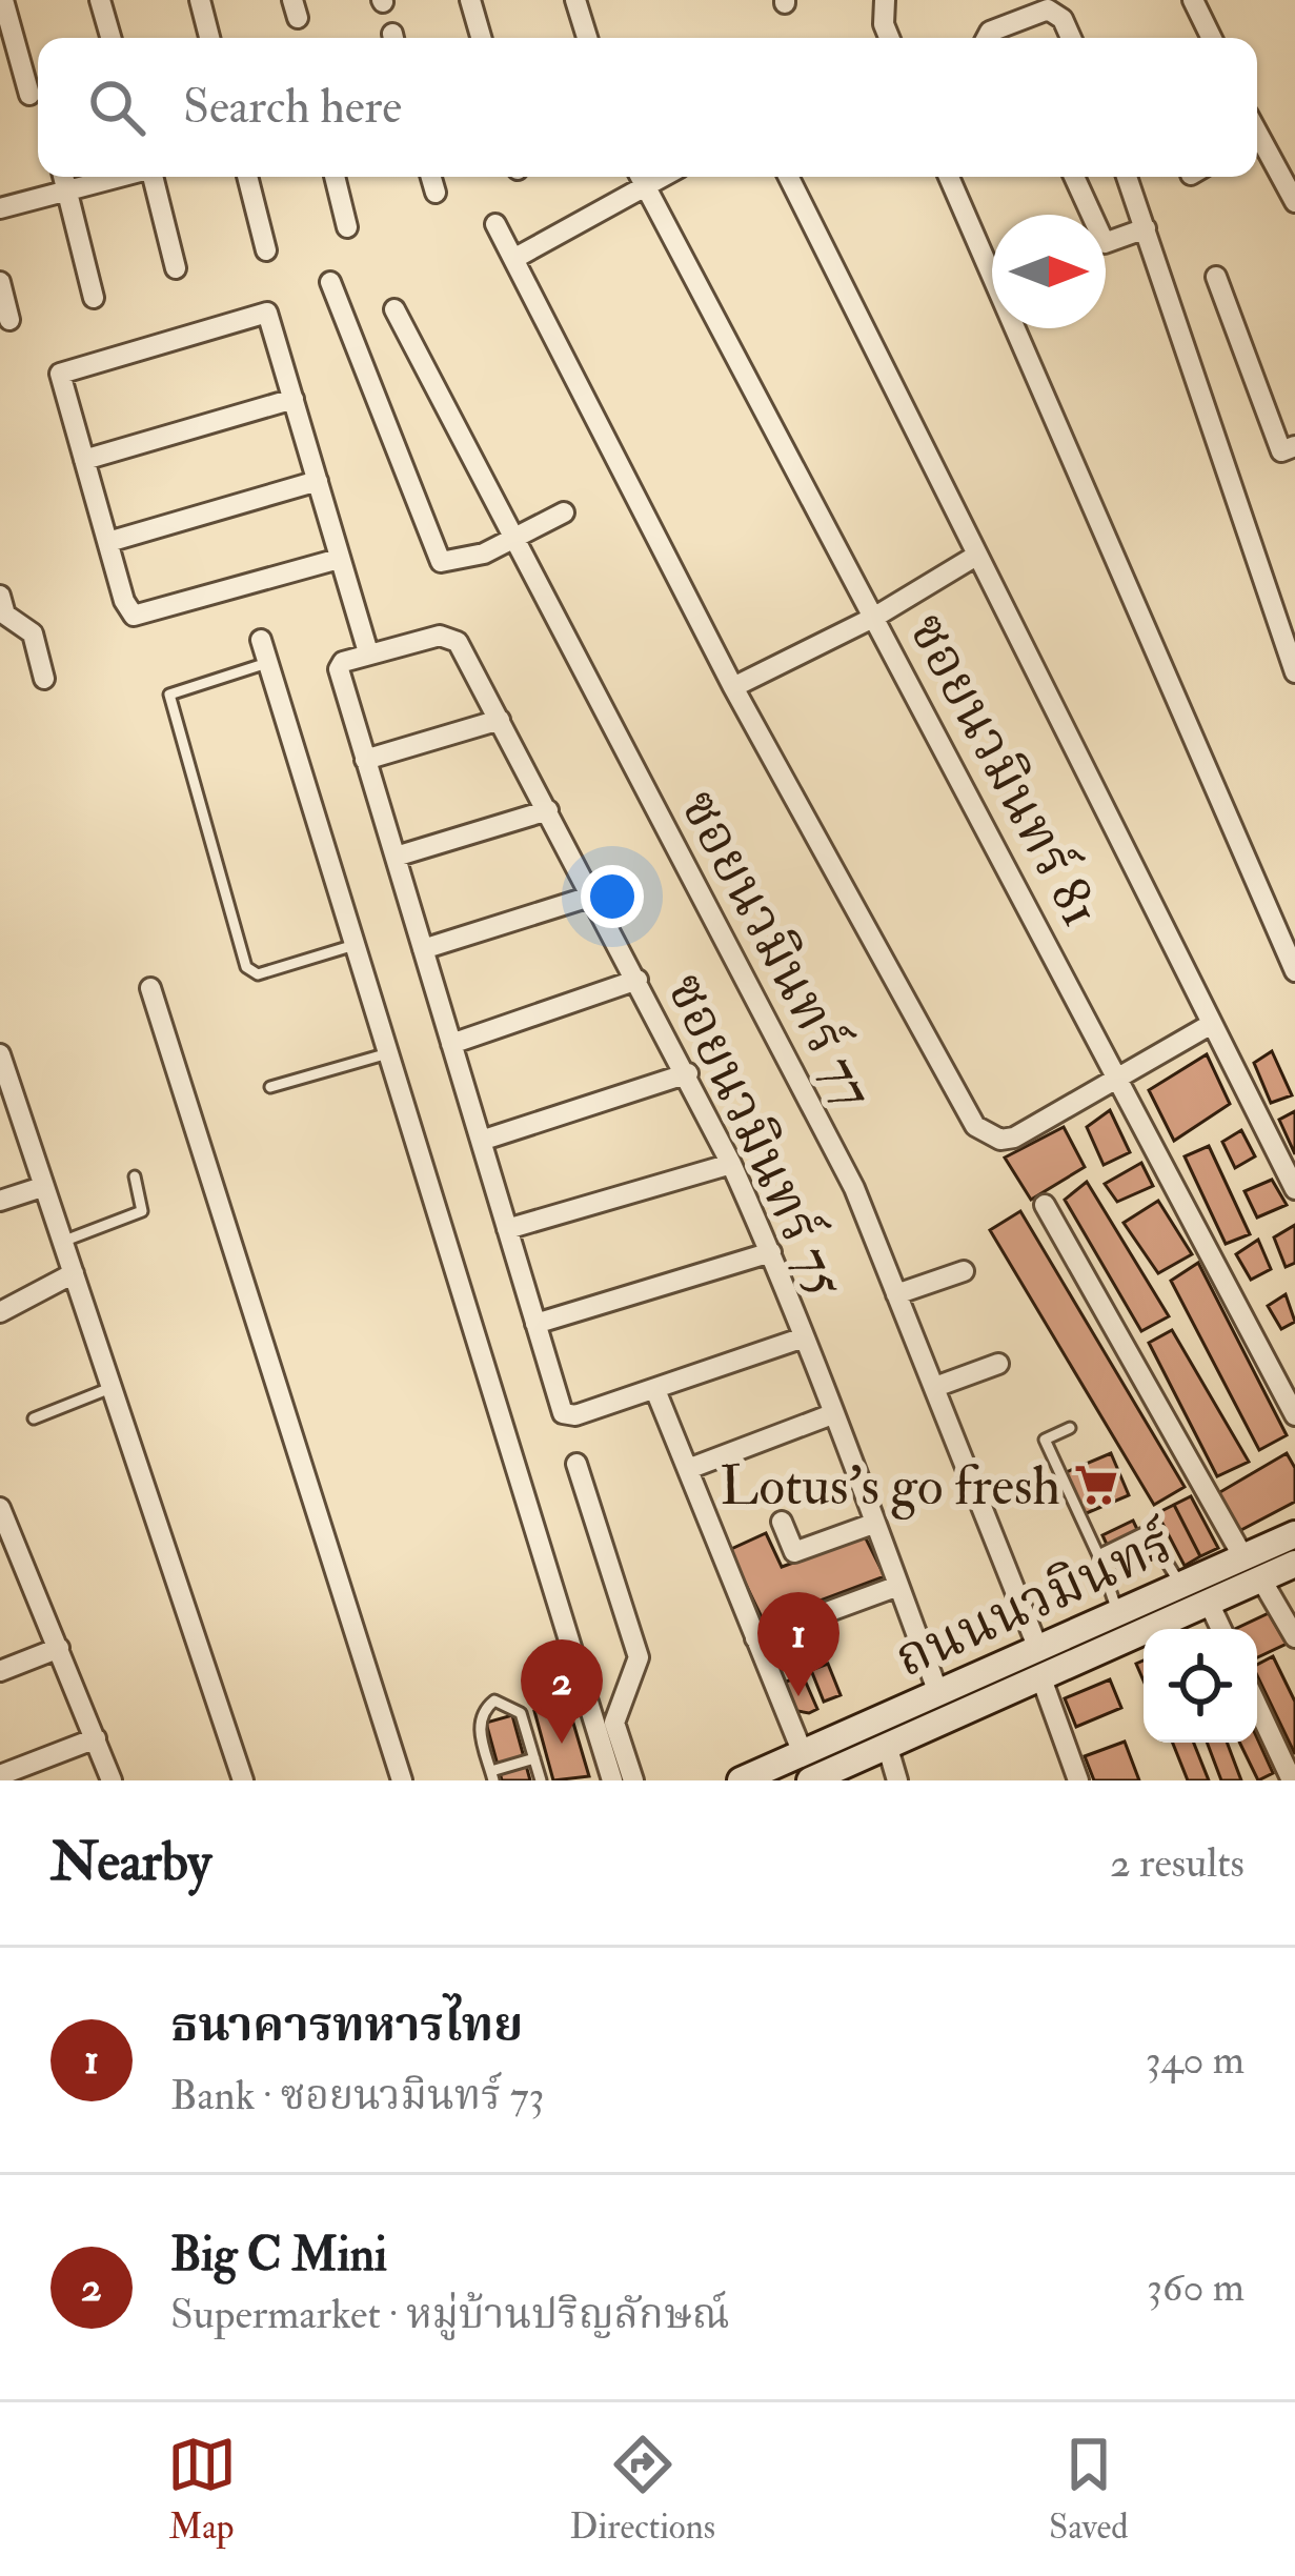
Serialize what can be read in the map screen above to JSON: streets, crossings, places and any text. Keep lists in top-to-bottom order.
{
  "streets": {
    "main road": ["ถนนนวมินทร์"],
    "street": ["ซอยนวมินทร์ 81", "ซอยนวมินทร์ 77", "ซอยนวมินทร์ 75"]
  },
  "crossings": [
    ["ซอยนวมินทร์ 77", "ถนนนวมินทร์"],
    ["ซอยนวมินทร์ 75", "ถนนนวมินทร์"]
  ],
  "places": {
    "supermarket": ["Lotus's go fresh"]
  },
  "north": "right",
  "page": {
    "search": "Search here",
    "pins": ["1", "2"],
    "heading": ["Nearby", "2 results"],
    "list": [
      {
        "mark": "1",
        "name": "ธนาคารทหารไทย",
        "note": "Bank · ซอยนวมินทร์ 73",
        "value": "340 m"
      },
      {
        "mark": "2",
        "name": "Big C Mini",
        "note": "Supermarket · หมู่บ้านปริญลักษณ์",
        "value": "360 m"
      }
    ],
    "nav": ["Map", "Directions", "Saved"]
  }
}
